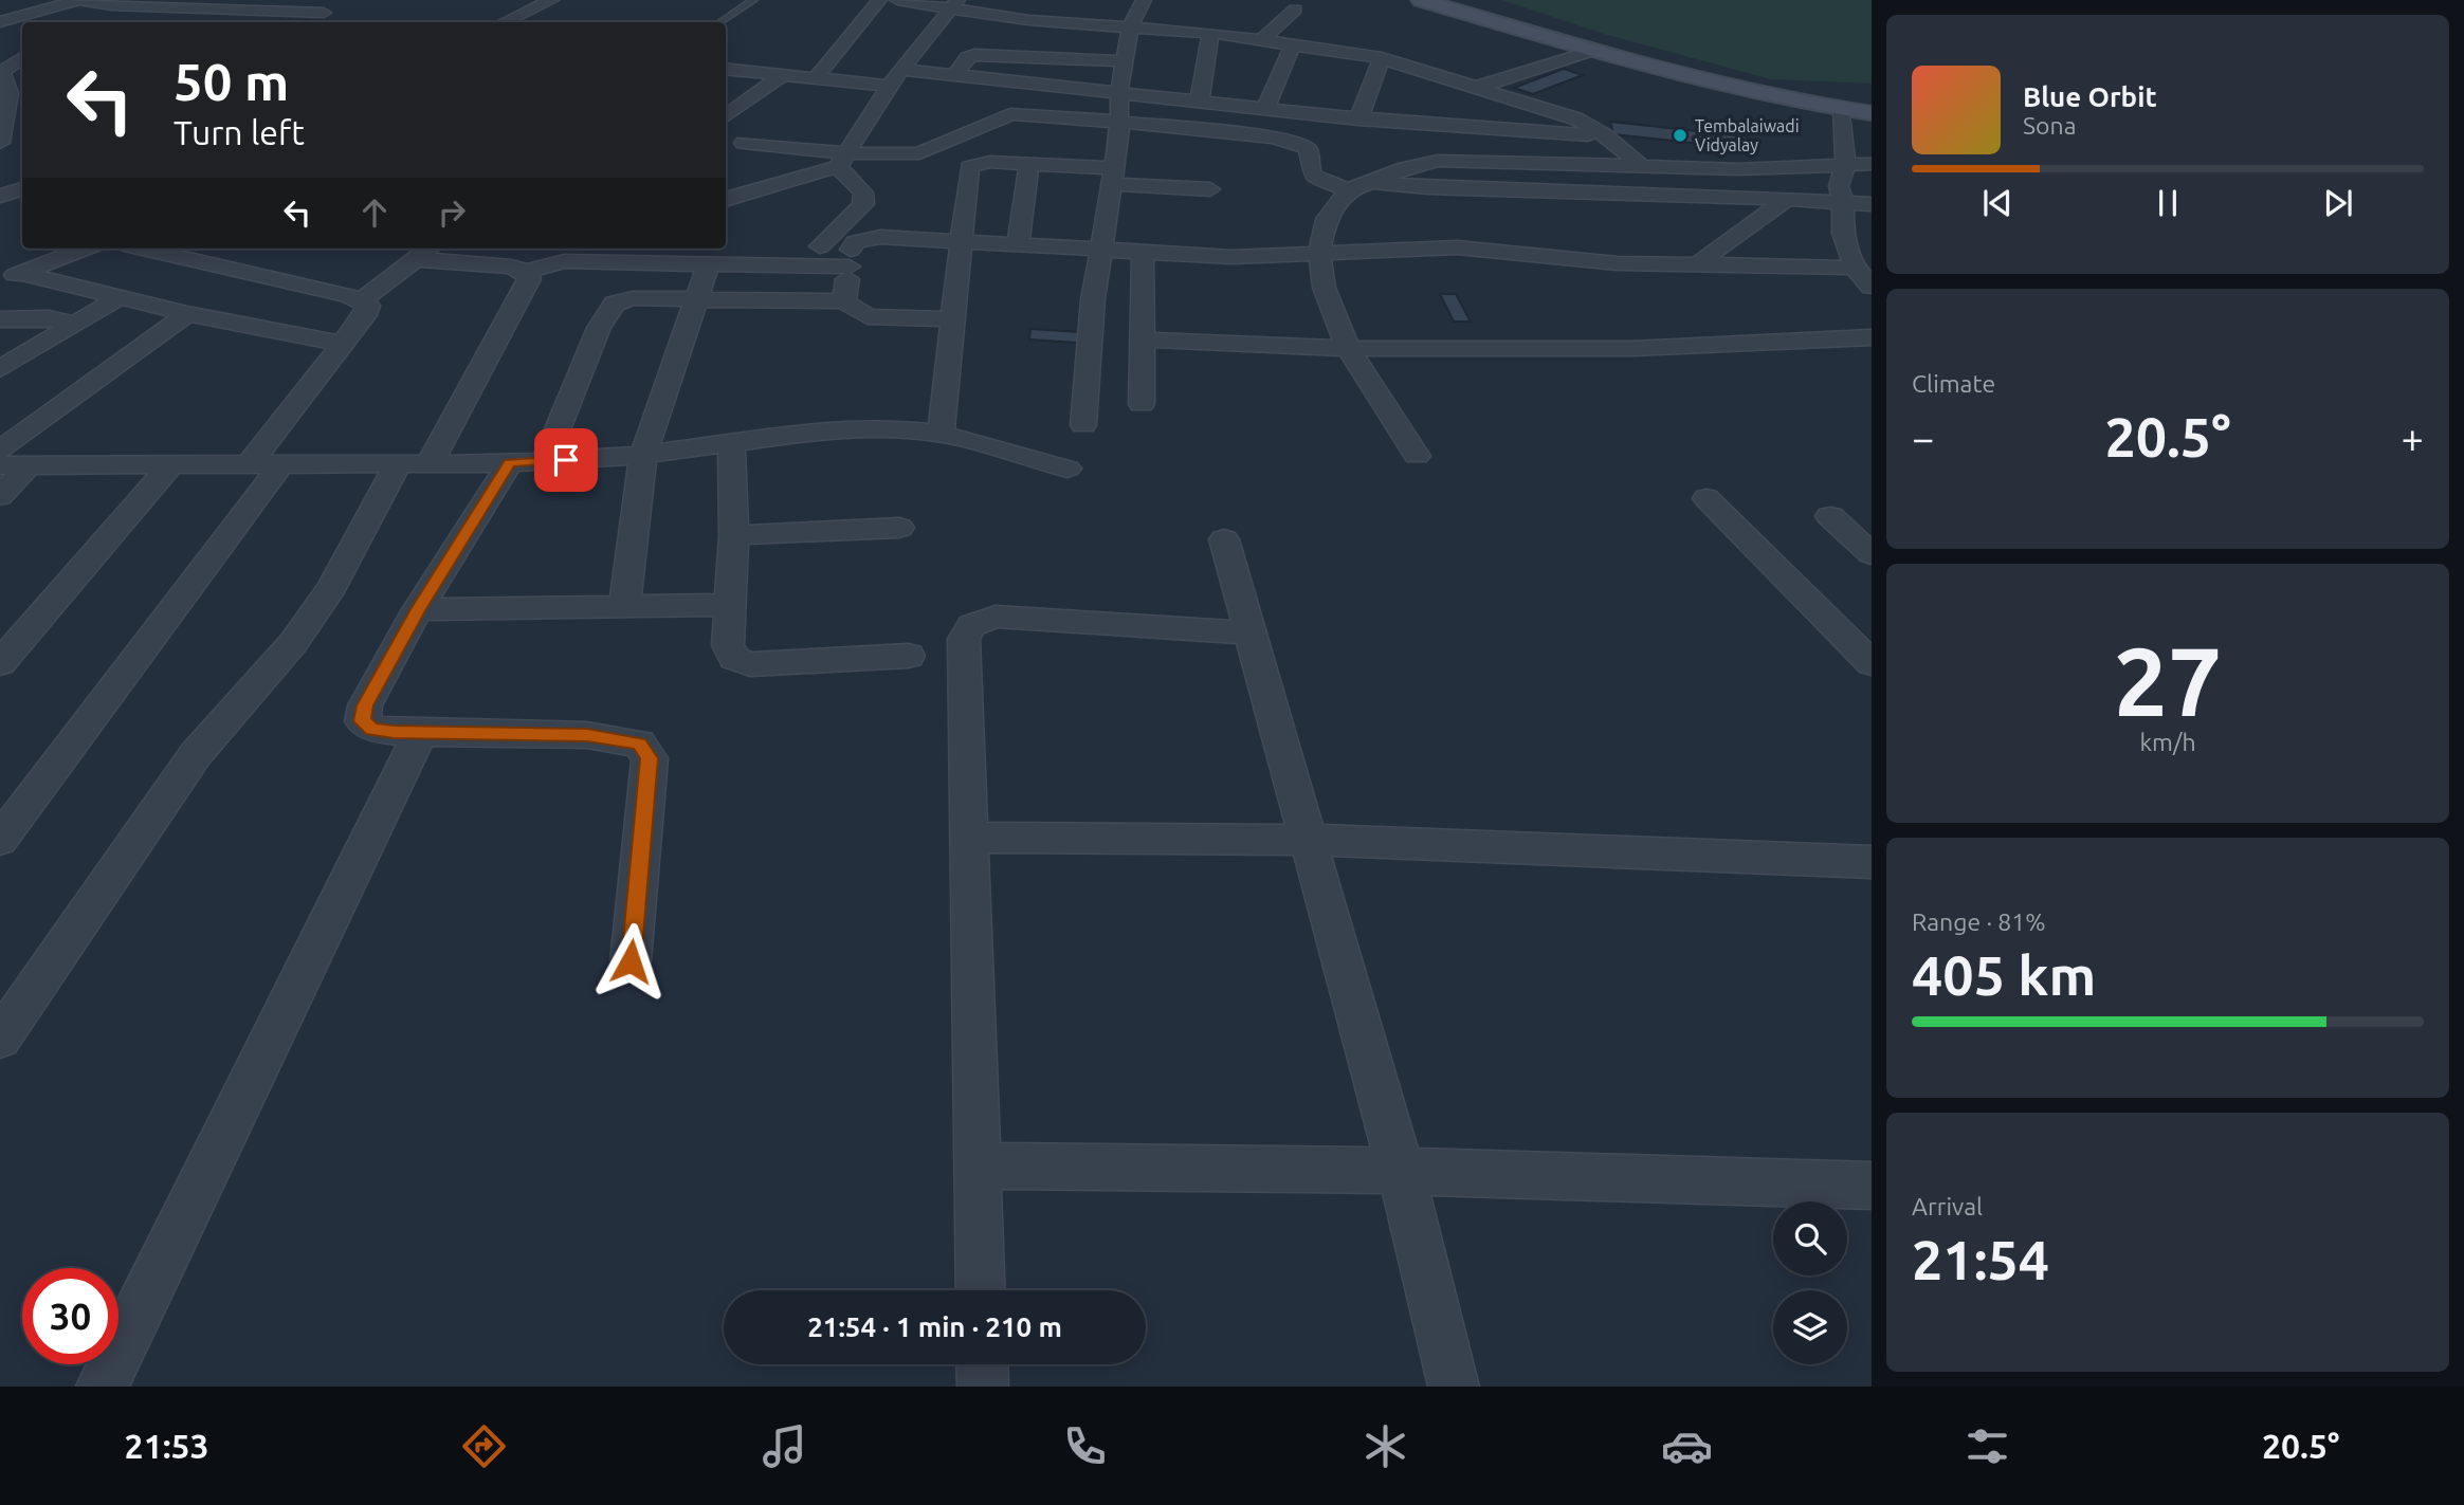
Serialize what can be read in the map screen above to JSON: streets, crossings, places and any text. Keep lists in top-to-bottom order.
{
  "places": ["Tembalaiwadi Vidyalay"],
  "page": {
    "turn": ["50 m", "Turn left"],
    "song": ["Blue Orbit", "Sona"],
    "tile": [
      "Climate",
      ["27", "km/h"],
      ["Range · 81%", "405 km"],
      ["Arrival", "21:54"]
    ],
    "heat": ["−", "20.5°", "+"],
    "limit": "30",
    "trip": "21:54 · 1 min · 210 m",
    "tabs": ["21:53", "20.5°"]
  }
}
